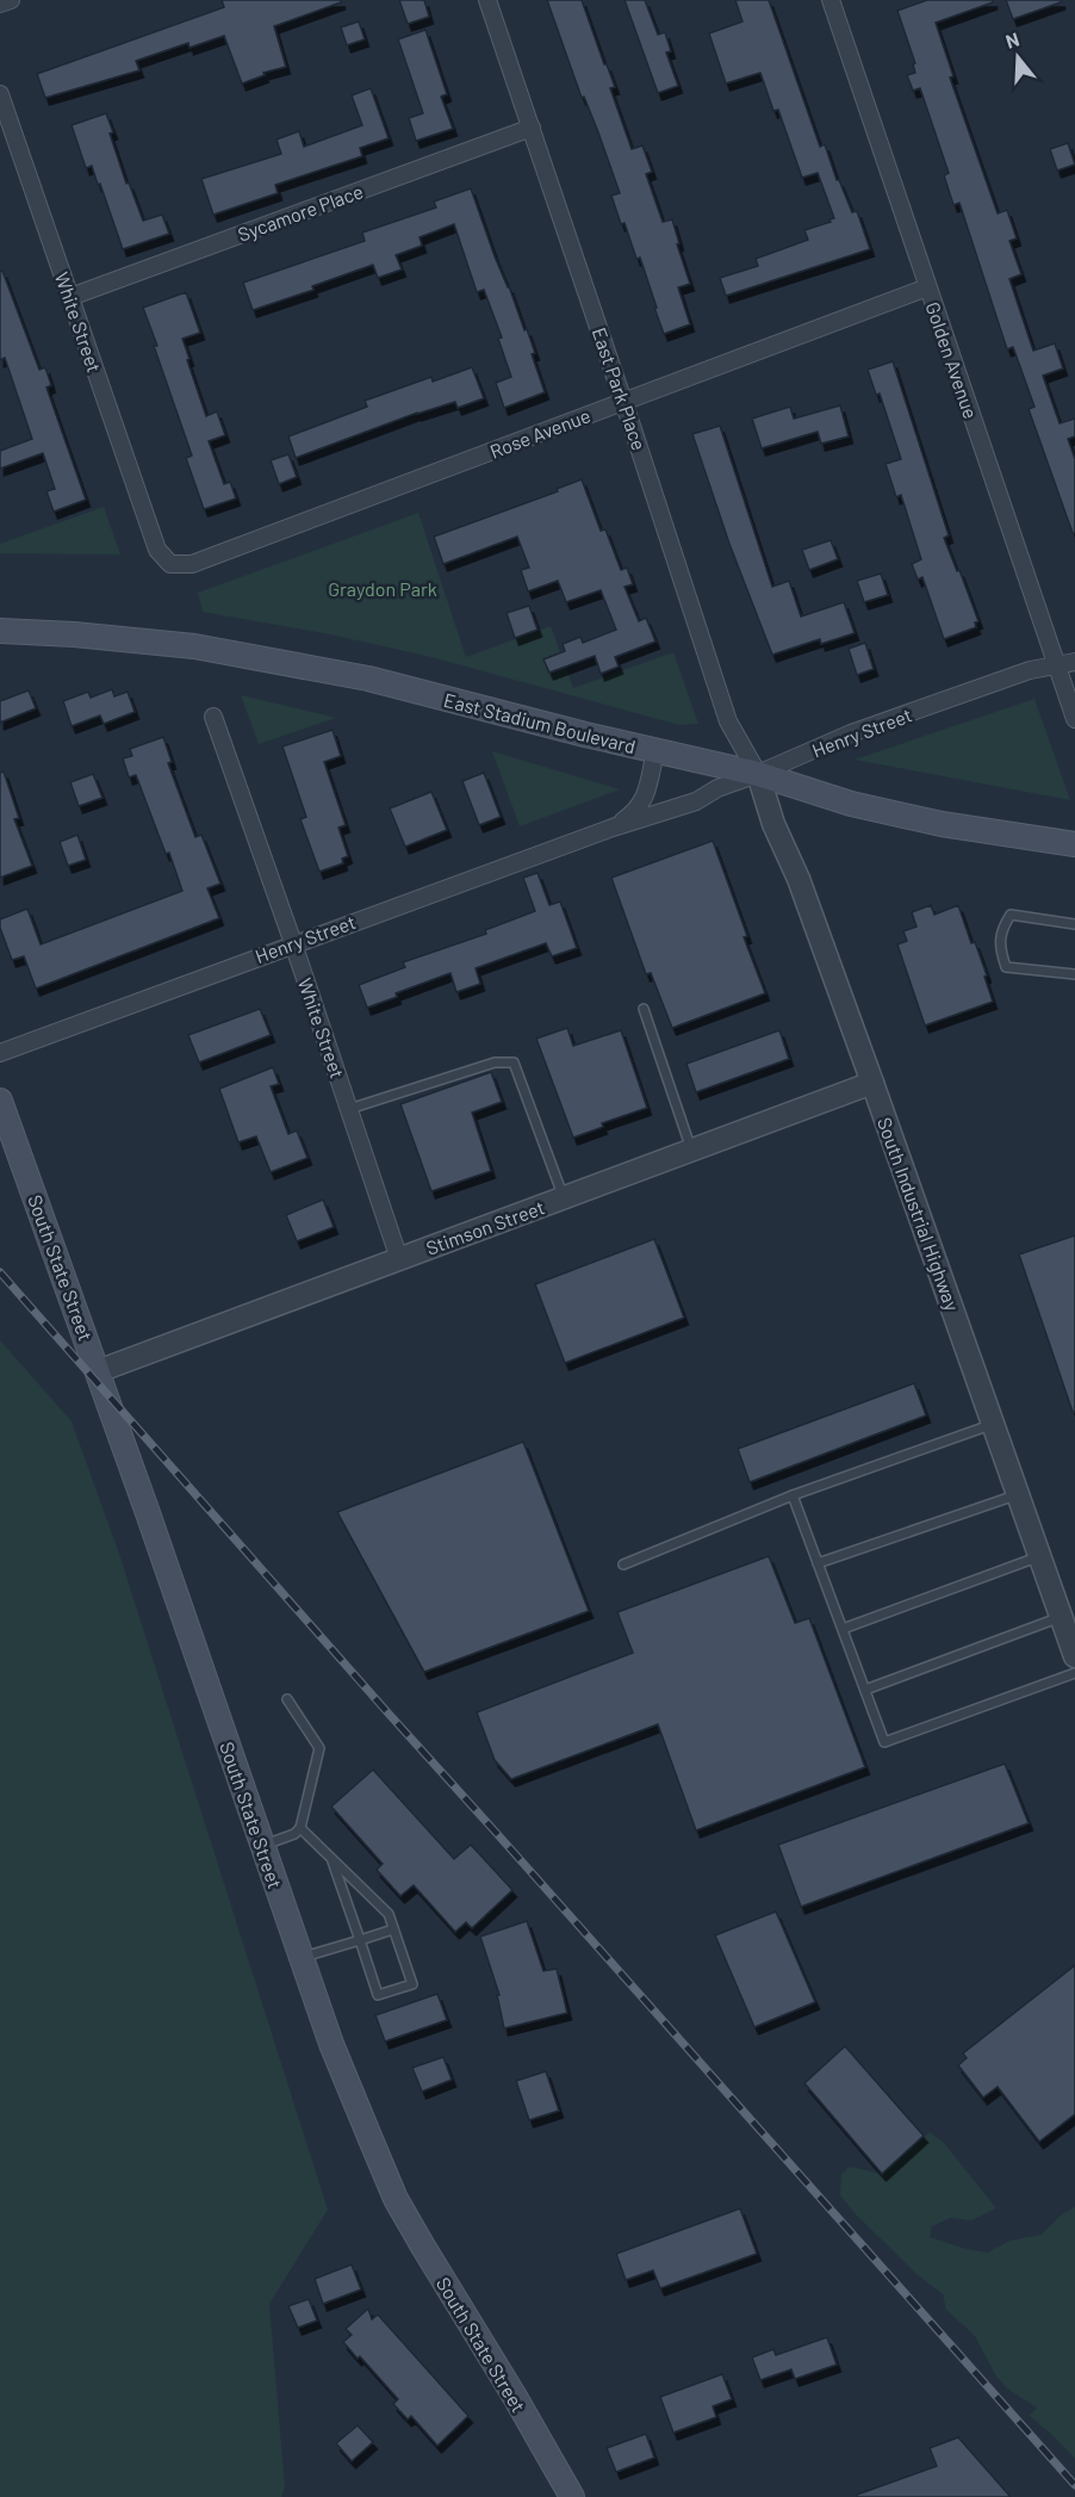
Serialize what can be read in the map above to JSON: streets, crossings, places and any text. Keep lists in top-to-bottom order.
{
  "streets": {
    "main road": ["East Stadium Boulevard", "South State Street"],
    "street": [
      "Sycamore Place",
      "White Street",
      "Golden Avenue",
      "East Park Place",
      "Rose Avenue",
      "Henry Street",
      "South Industrial Highway",
      "Stimson Street"
    ]
  },
  "crossings": [
    ["Sycamore Place", "White Street"],
    ["Sycamore Place", "East Park Place"],
    ["White Street", "Rose Avenue"],
    ["White Street", "Henry Street"],
    ["White Street", "Stimson Street"],
    ["Golden Avenue", "Rose Avenue"],
    ["Golden Avenue", "Henry Street"],
    ["East Park Place", "Rose Avenue"],
    ["East Park Place", "East Stadium Boulevard"],
    ["East Park Place", "Henry Street"],
    ["East Park Place", "South Industrial Highway"],
    ["East Stadium Boulevard", "Henry Street"],
    ["East Stadium Boulevard", "South Industrial Highway"],
    ["Henry Street", "South Industrial Highway"],
    ["South Industrial Highway", "Stimson Street"],
    ["Stimson Street", "South State Street"]
  ],
  "parks": ["Graydon Park"],
  "north": "top"
}
